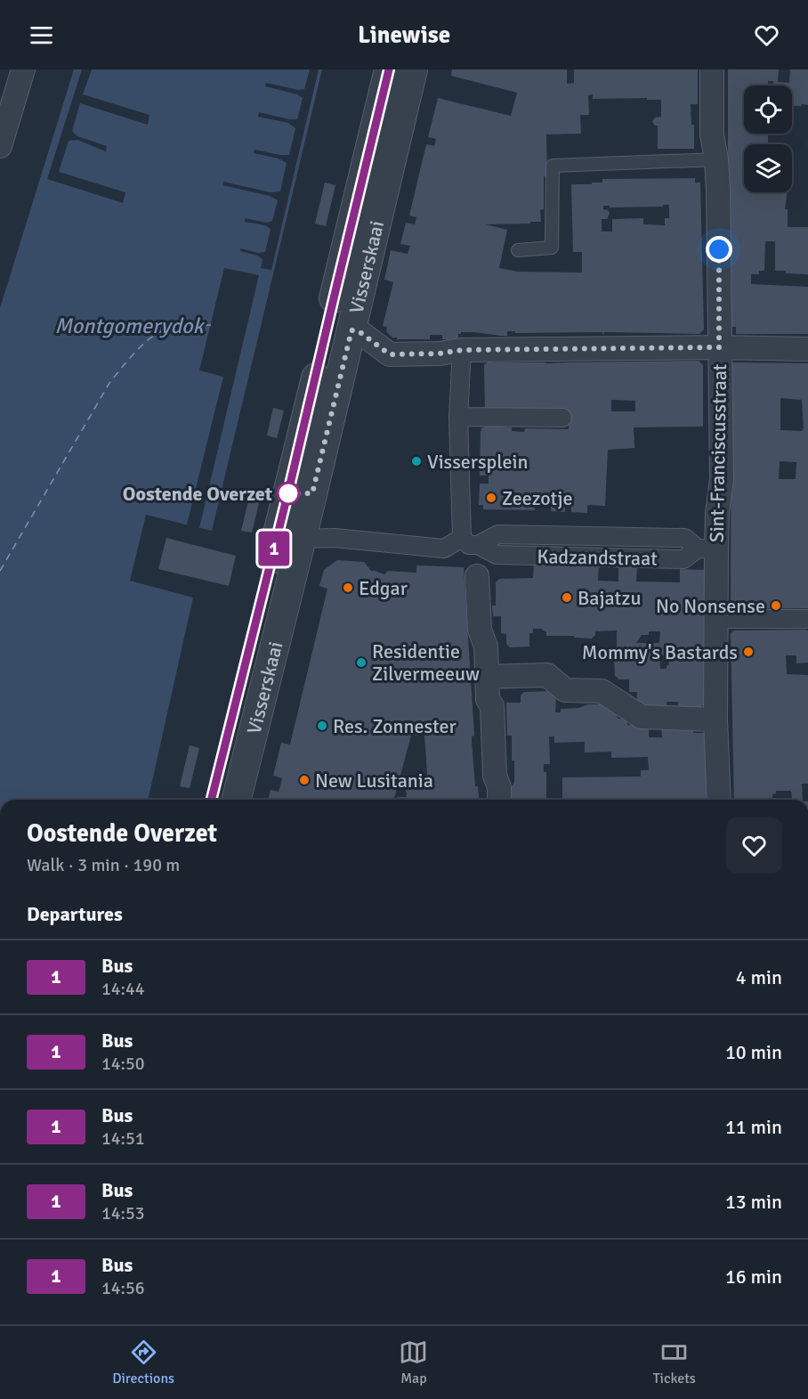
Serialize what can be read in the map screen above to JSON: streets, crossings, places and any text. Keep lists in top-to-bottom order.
{
  "streets": {
    "street": ["Visserskaai", "Sint-Franciscusstraat", "Kadzandstraat"]
  },
  "crossings": [
    ["Sint-Franciscusstraat", "Kadzandstraat"]
  ],
  "water": ["Montgomerydok"],
  "places": [
    "Vissersplein",
    "Oostende Overzet",
    "Zeezotje",
    "Edgar",
    "Bajatzu",
    "No Nonsense",
    "Mommy's Bastards",
    "Residentie Zilvermeeuw",
    "Res. Zonnester",
    "New Lusitania"
  ],
  "lines": ["bus line 1"],
  "page": {
    "header": "Linewise",
    "on_map": "1",
    "heading": [
      ["Oostende Overzet", "Walk · 3 min · 190 m"],
      "Departures"
    ],
    "list": [
      {
        "mark": "1",
        "name": "Bus",
        "note": "14:44",
        "value": "4 min"
      },
      {
        "mark": "1",
        "name": "Bus",
        "note": "14:50",
        "value": "10 min"
      },
      {
        "mark": "1",
        "name": "Bus",
        "note": "14:51",
        "value": "11 min"
      },
      {
        "mark": "1",
        "name": "Bus",
        "note": "14:53",
        "value": "13 min"
      },
      {
        "mark": "1",
        "name": "Bus",
        "note": "14:56",
        "value": "16 min"
      }
    ],
    "tabs": ["Directions", "Map", "Tickets"]
  }
}
